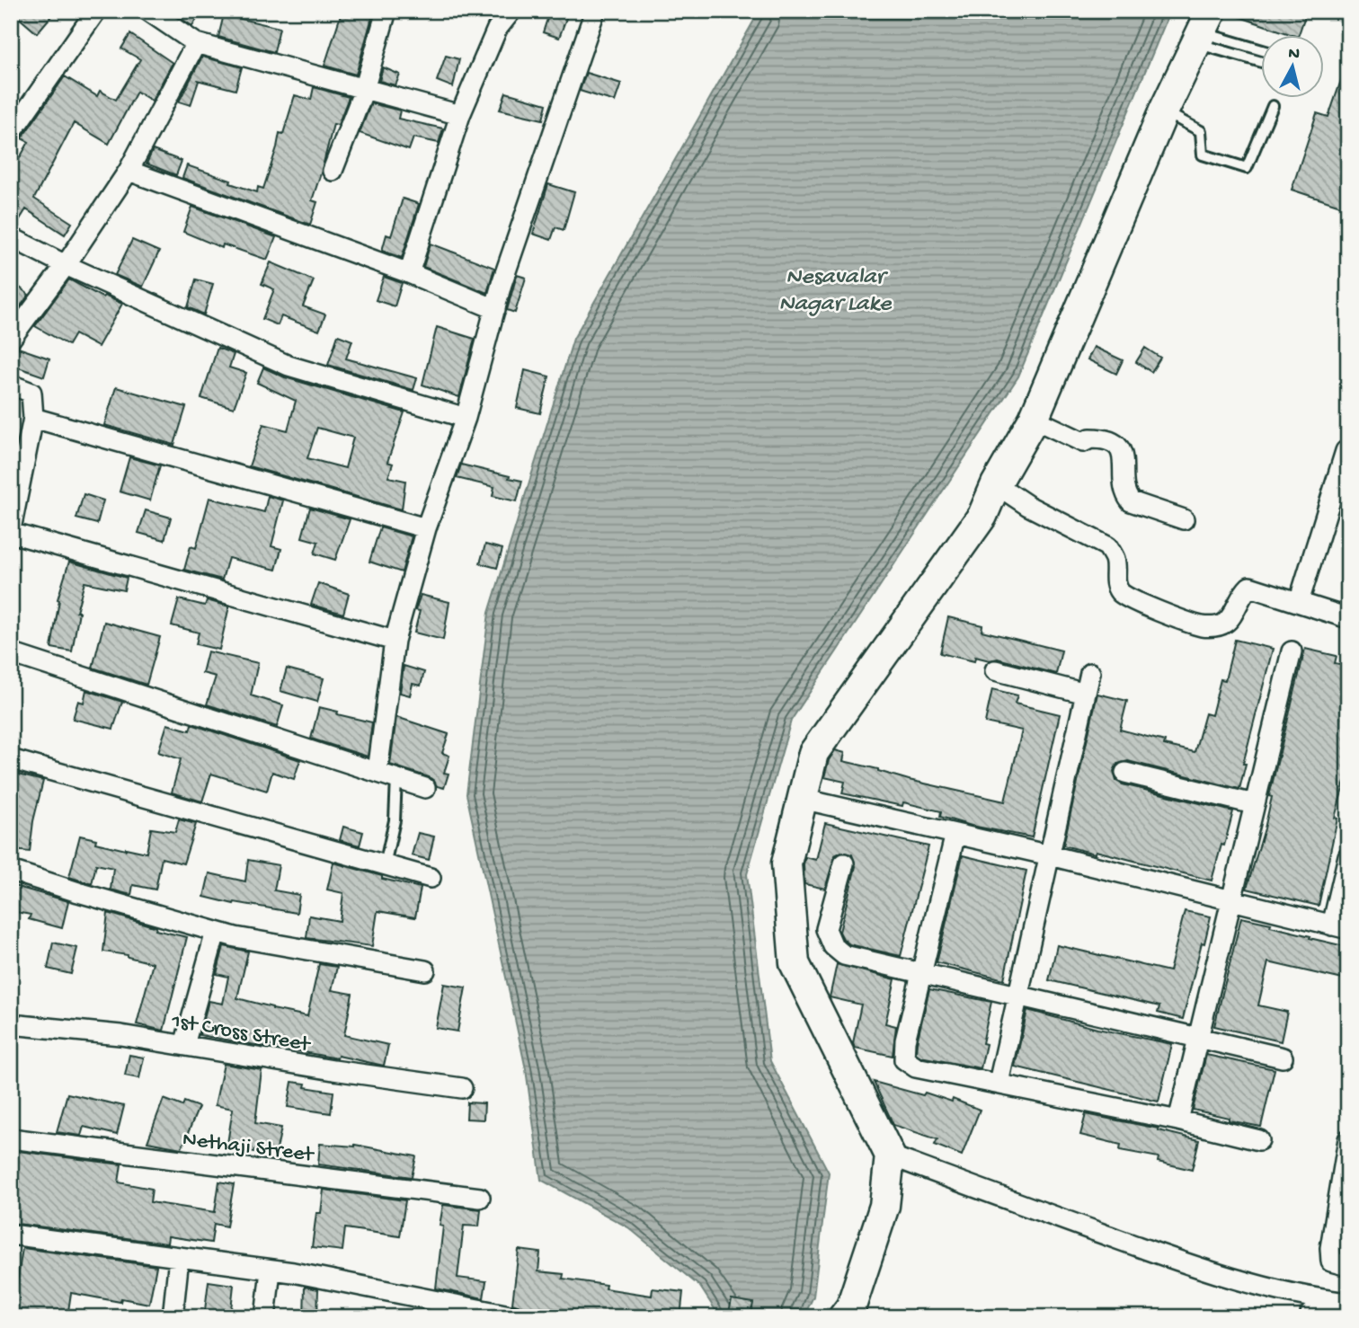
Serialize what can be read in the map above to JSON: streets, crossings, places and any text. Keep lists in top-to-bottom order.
{
  "streets": {
    "street": ["1st Cross Street", "Nethaji Street"]
  },
  "water": ["Nesavalar Nagar Lake"],
  "north": "top"
}
